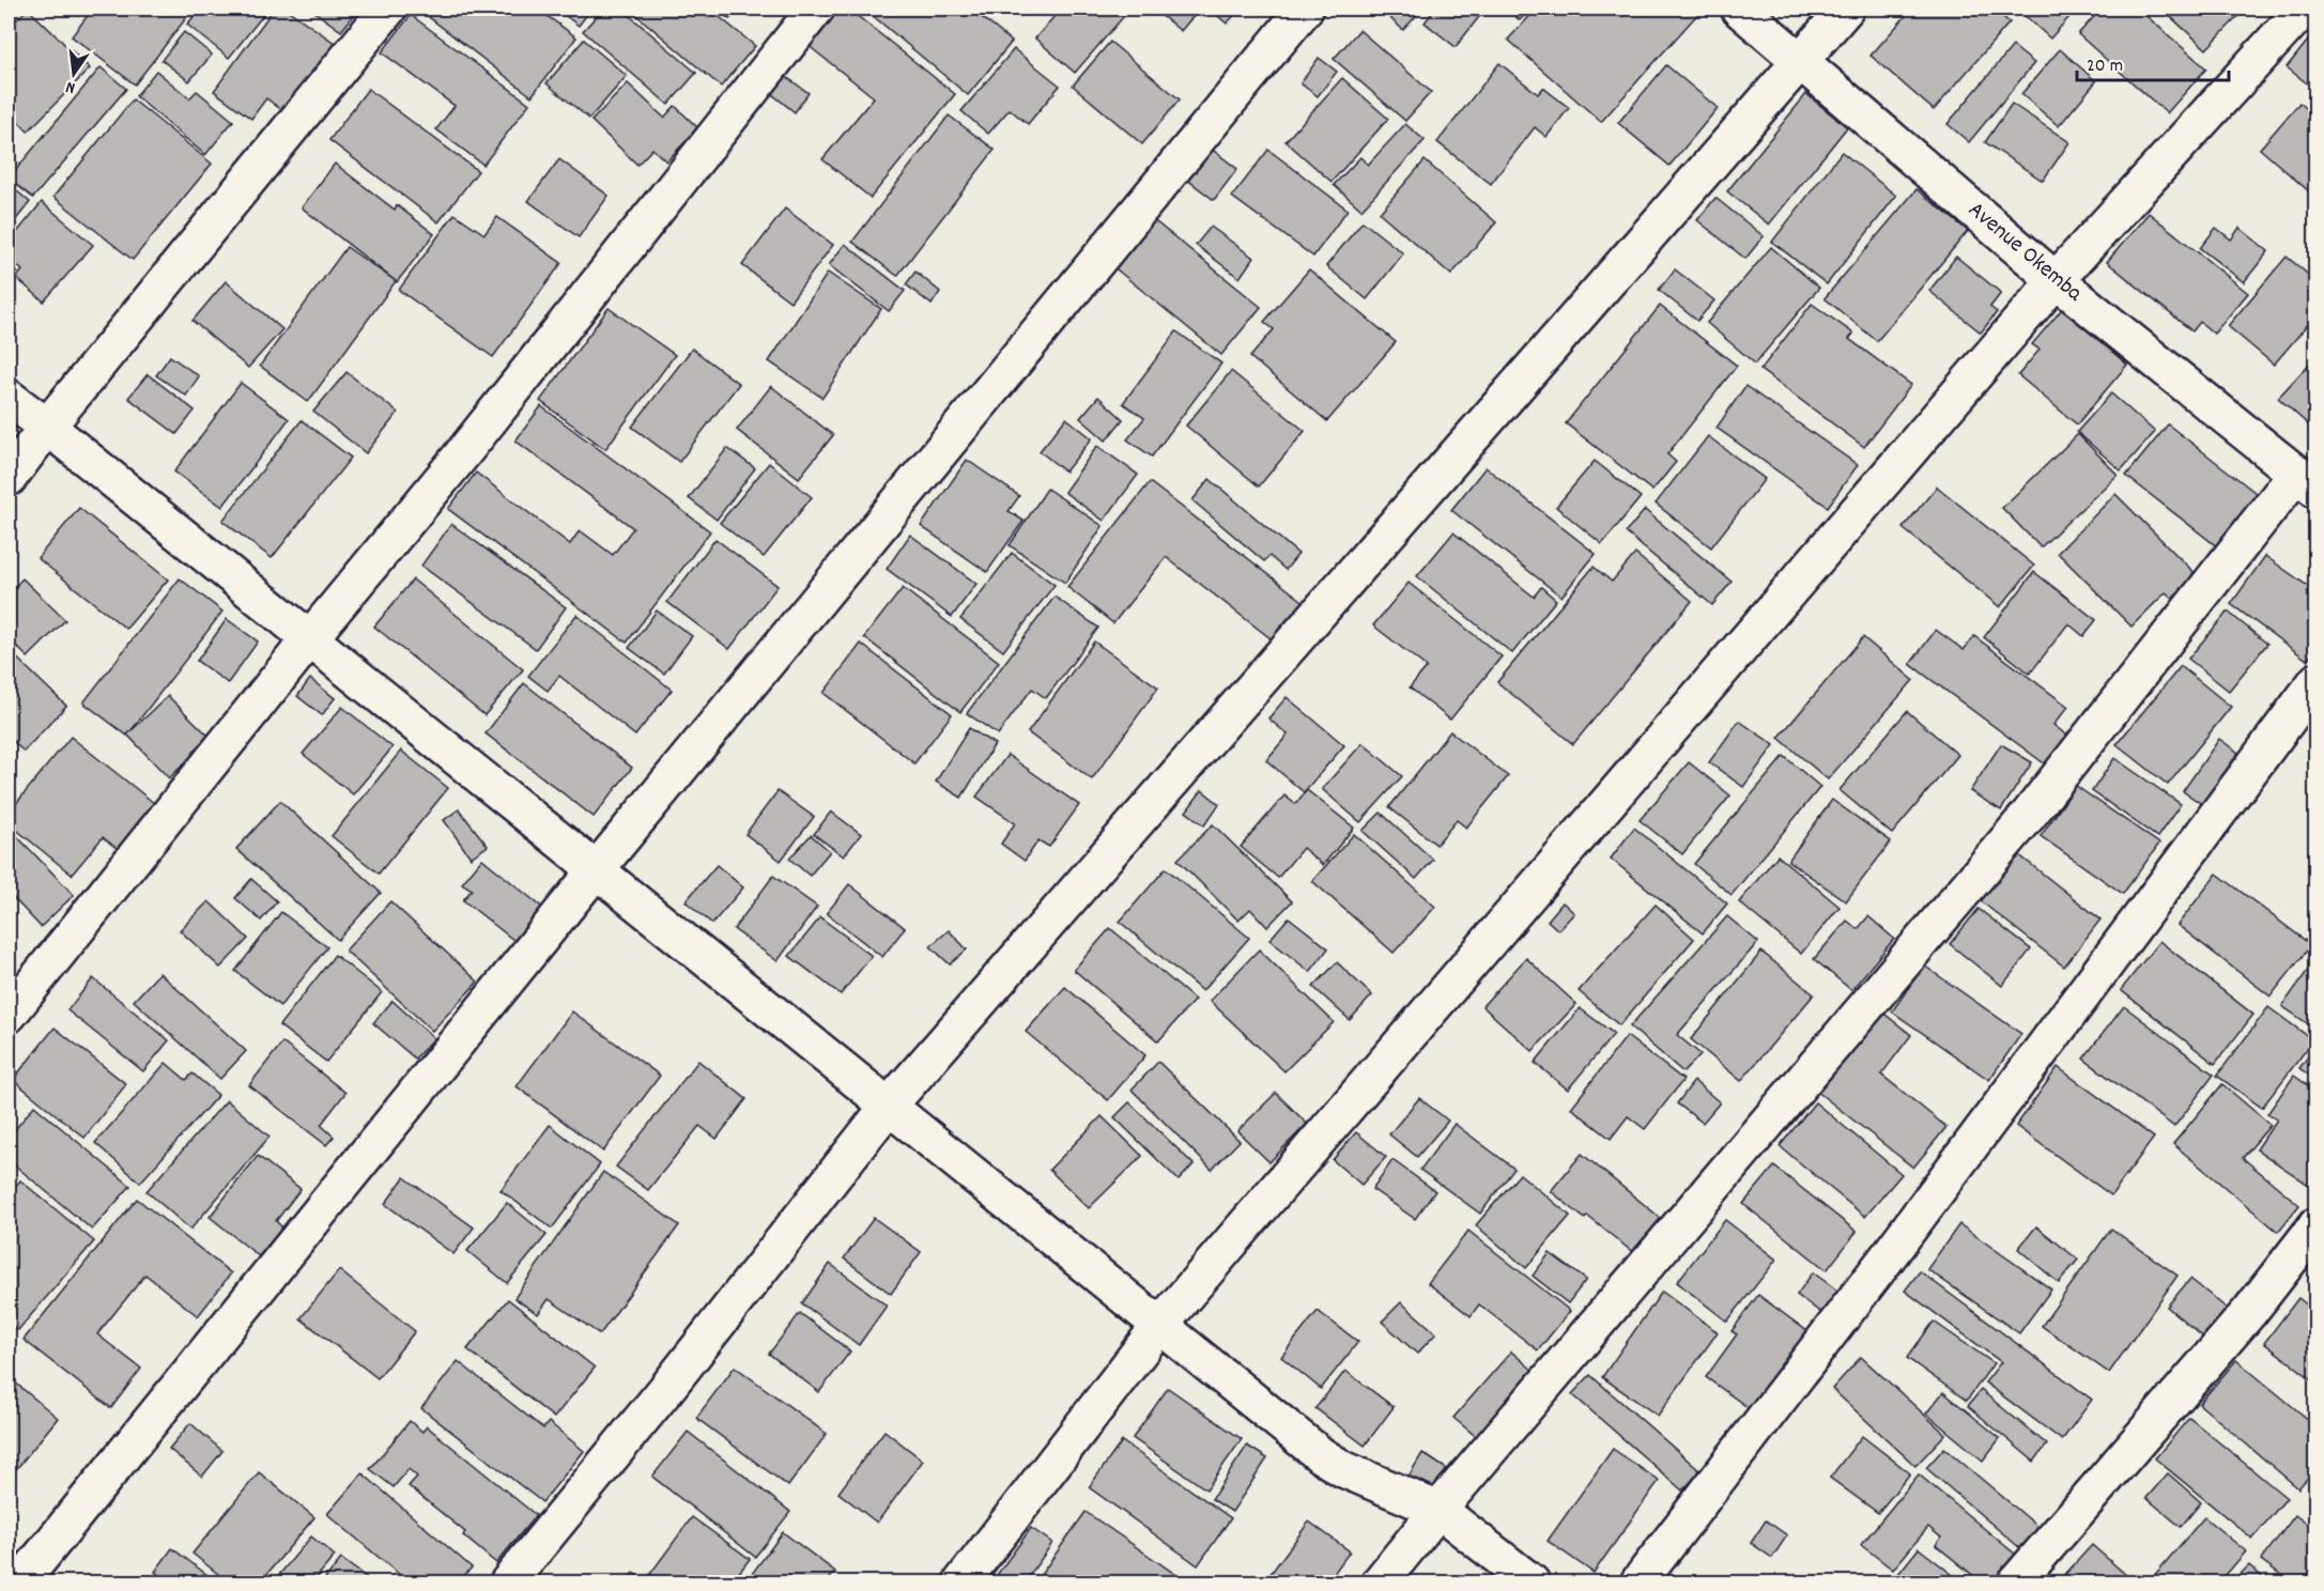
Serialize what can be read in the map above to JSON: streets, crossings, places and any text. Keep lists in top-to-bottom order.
{
  "streets": {
    "street": ["Avenue Okemba"]
  },
  "scale_bar": "20 m",
  "north": "bottom"
}
